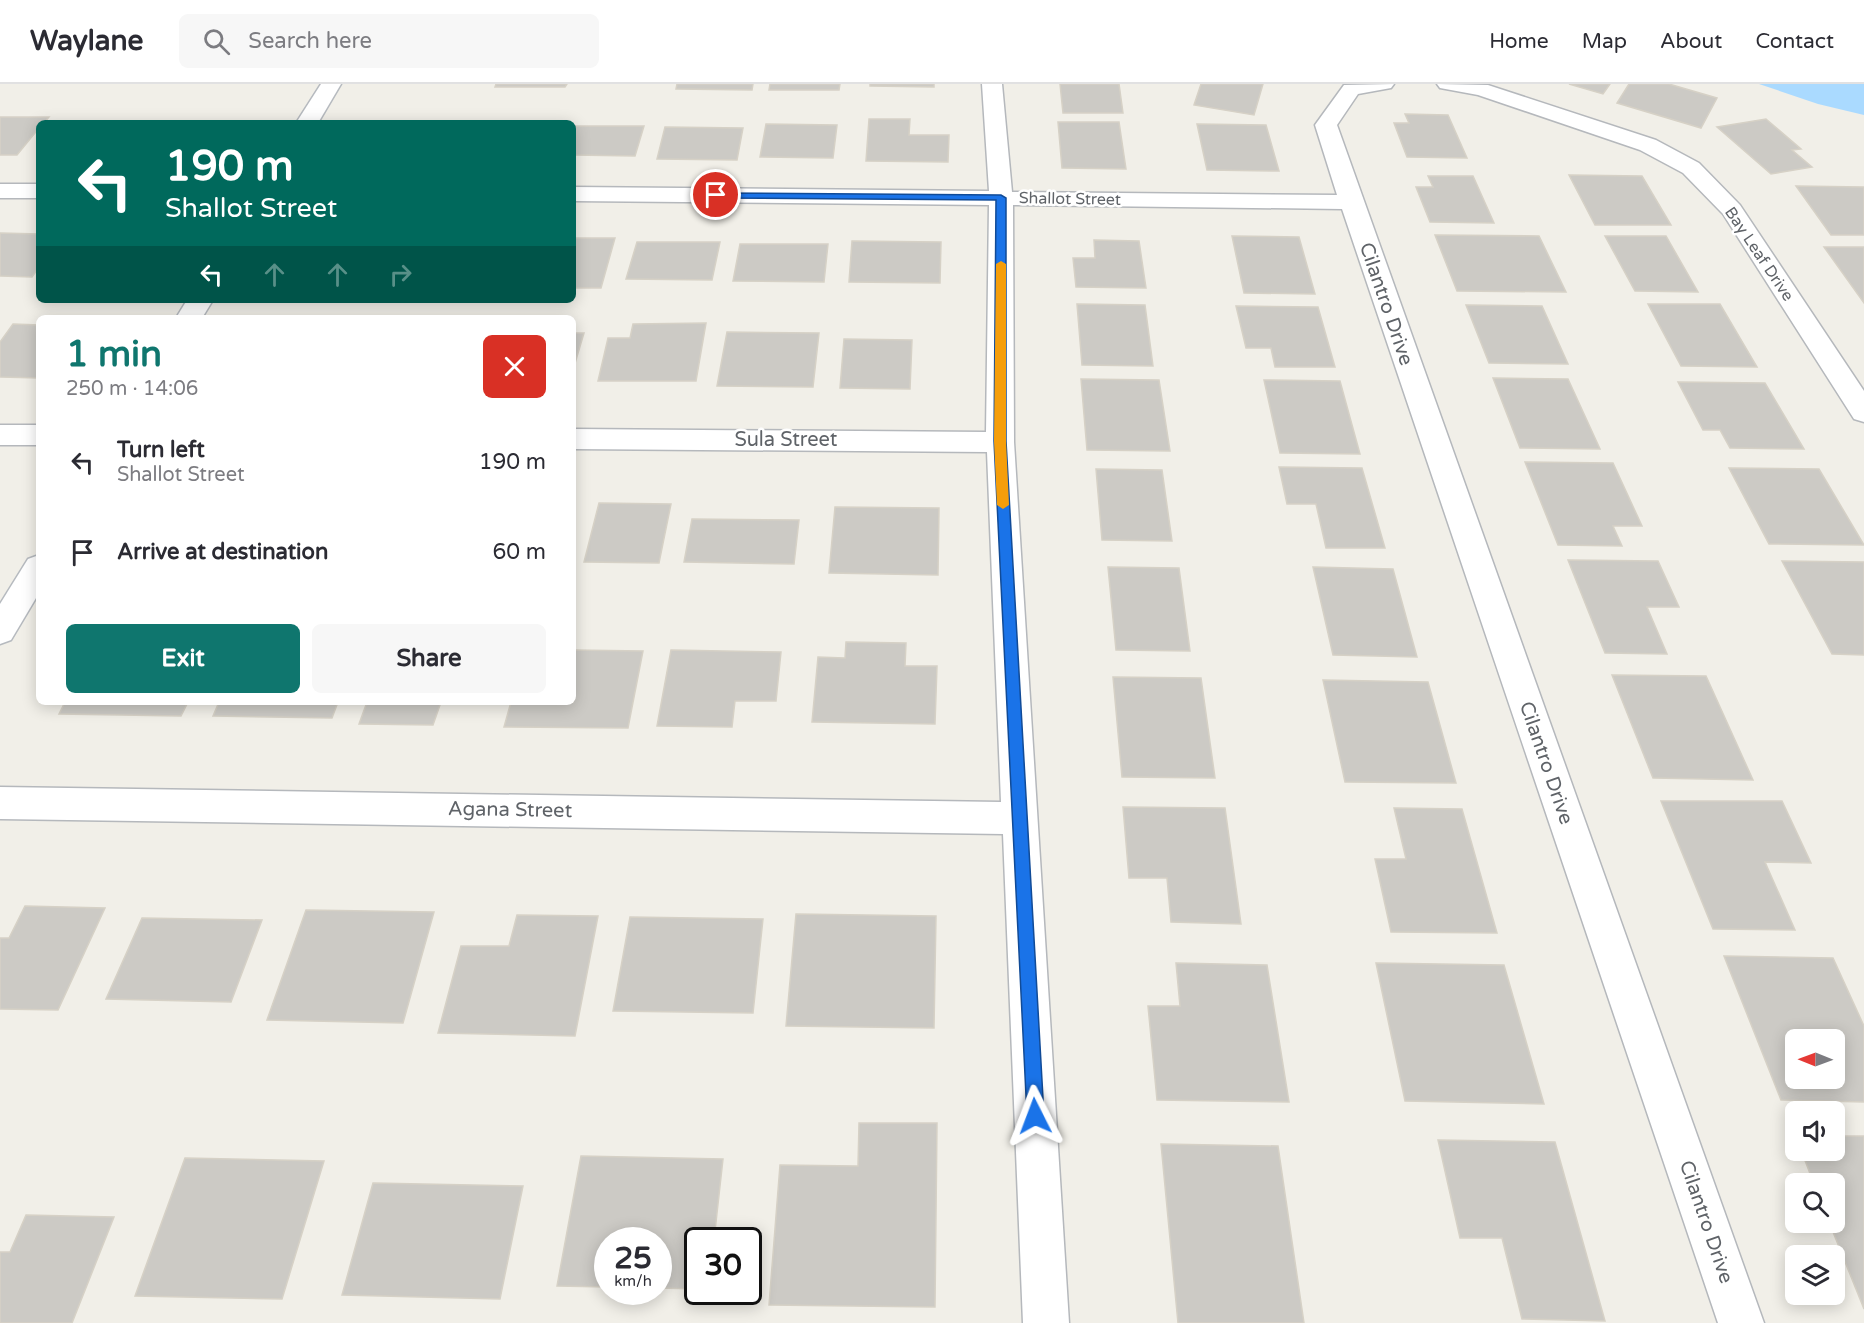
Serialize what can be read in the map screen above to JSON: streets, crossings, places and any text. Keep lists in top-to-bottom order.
{
  "streets": {
    "street": [
      "Shallot Street",
      "Bay Leaf Drive",
      "Cilantro Drive",
      "Sula Street",
      "Agana Street"
    ]
  },
  "crossings": [
    ["Shallot Street", "Cilantro Drive"]
  ],
  "north": "left",
  "page": {
    "header": "Waylane",
    "search": "Search here",
    "nav": [
      "Home",
      "Map",
      "About",
      "Contact"
    ],
    "turn": ["190 m", "Shallot Street"],
    "heading": ["1 min", "250 m · 14:06"],
    "list": [
      {
        "name": "Turn left",
        "note": "Shallot Street",
        "value": "190 m"
      },
      {
        "name": "Arrive at destination",
        "value": "60 m"
      }
    ],
    "buttons": ["Exit", "Share"],
    "speed": "25 km/h",
    "limit": "30"
  }
}
